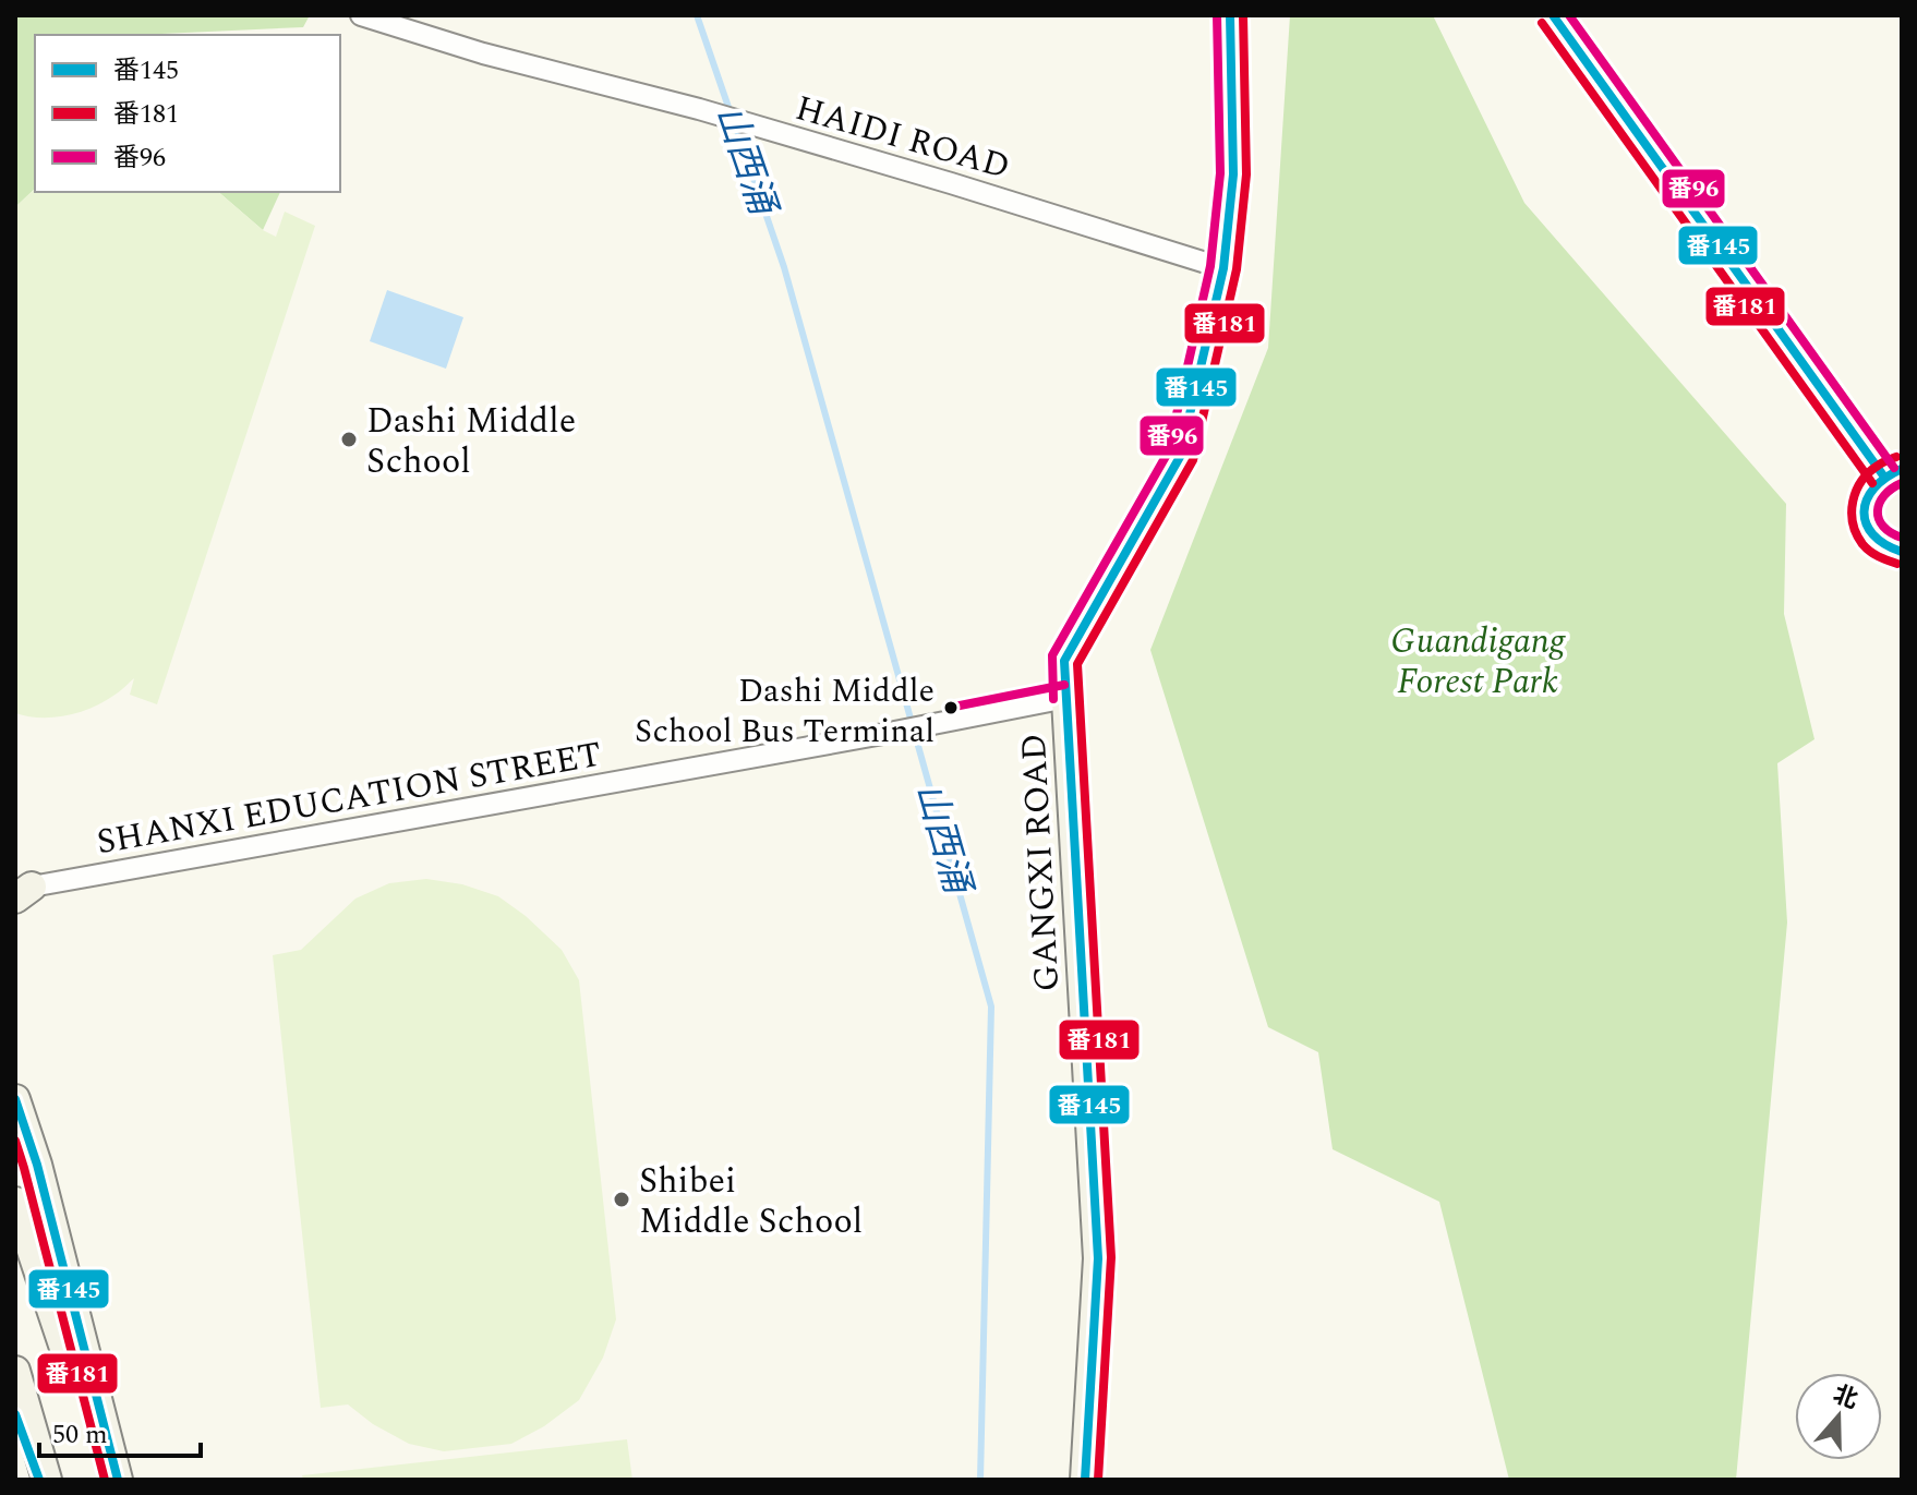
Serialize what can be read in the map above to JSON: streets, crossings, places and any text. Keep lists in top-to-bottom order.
{
  "streets": {
    "street": ["HAIDI ROAD", "SHANXI EDUCATION STREET", "GANGXI ROAD"]
  },
  "crossings": [
    ["HAIDI ROAD", "GANGXI ROAD"],
    ["SHANXI EDUCATION STREET", "GANGXI ROAD"]
  ],
  "water": ["山西涌"],
  "parks": ["Guandigang Forest Park"],
  "places": ["Dashi Middle School", "Dashi Middle School Bus Terminal", "Shibei Middle School"],
  "lines": ["transit line 番145", "transit line 番181", "transit line 番96"],
  "legend": ["番145", "番181", "番96"],
  "scale_bar": "50 m",
  "north": "top"
}
